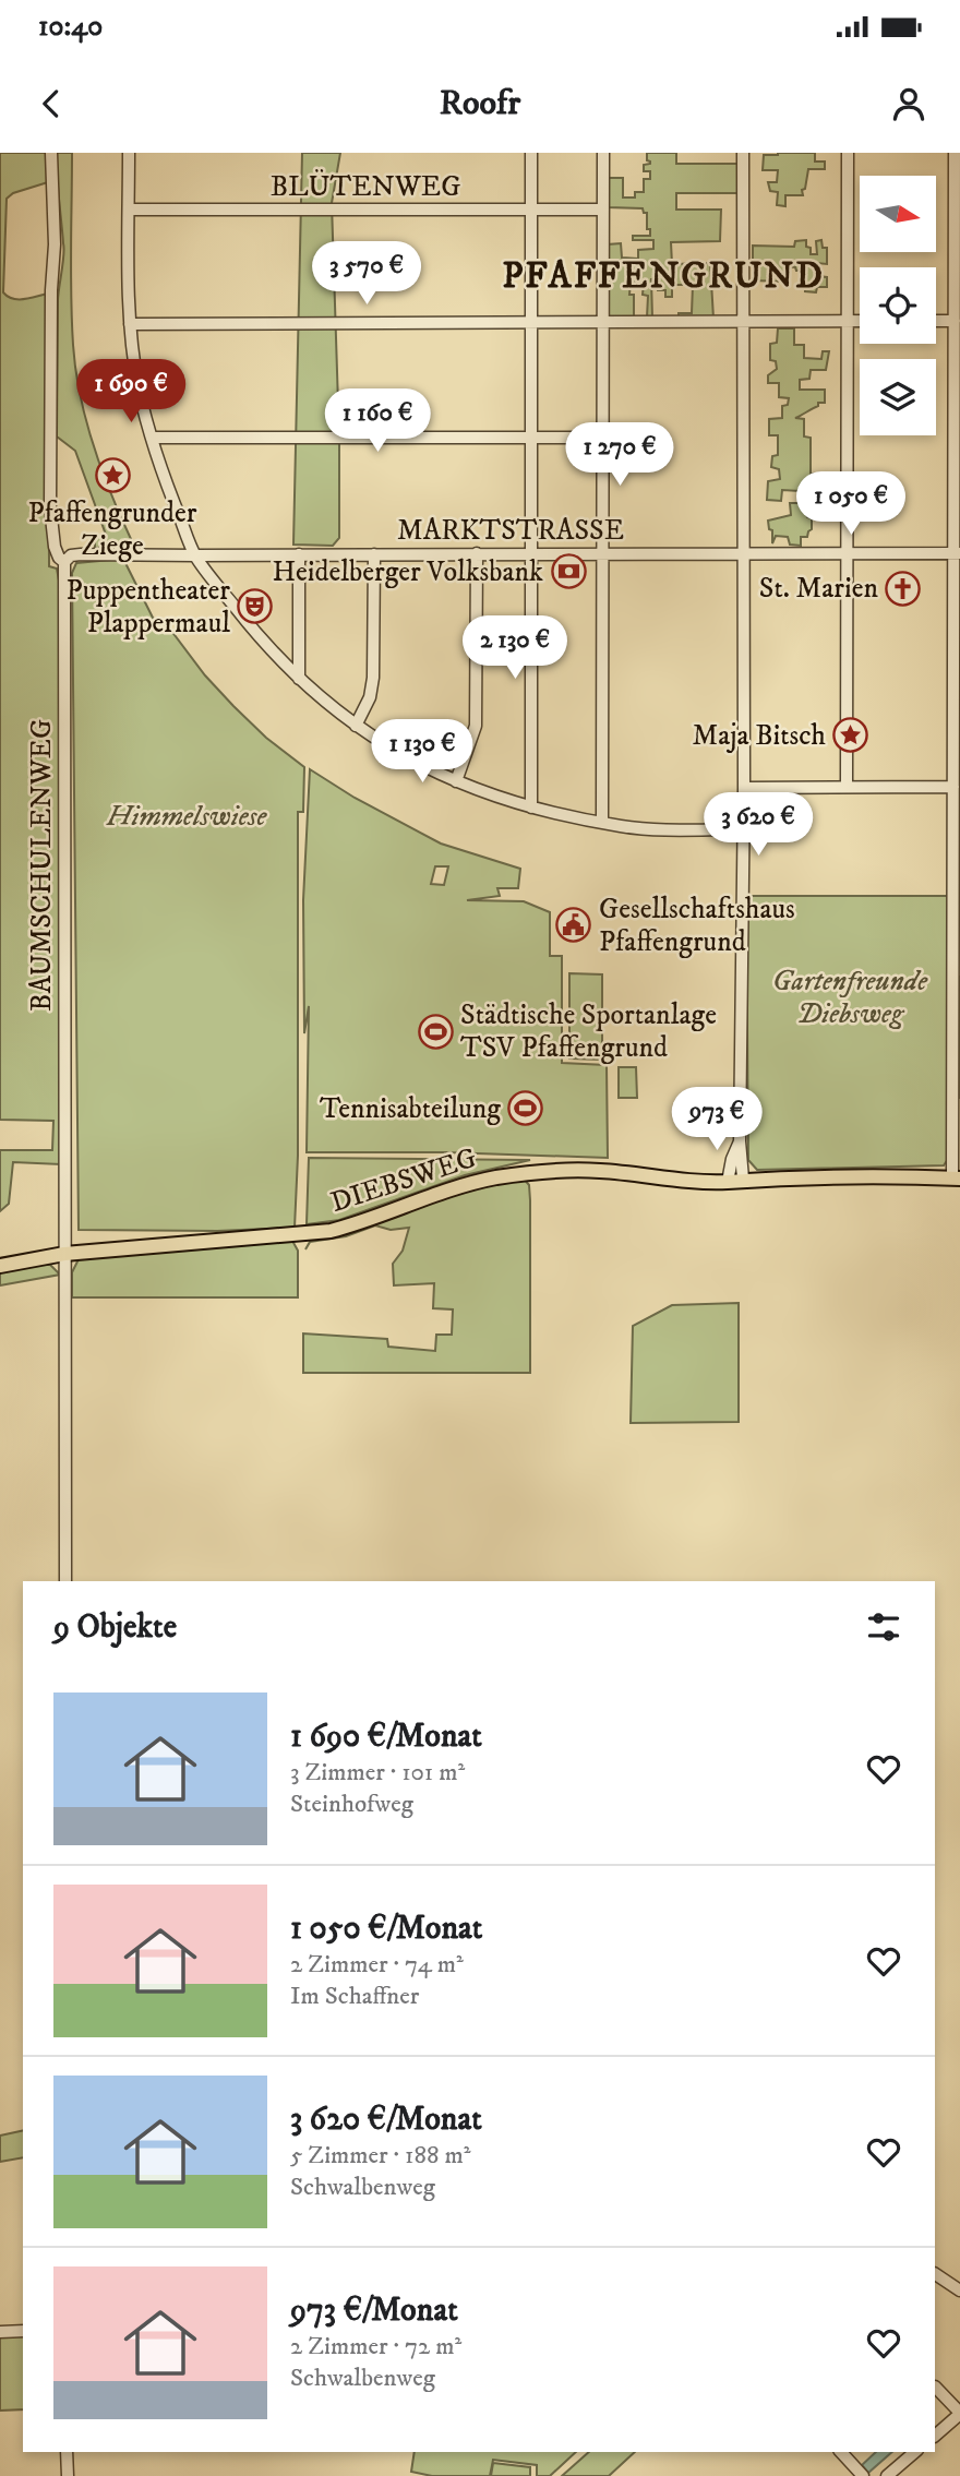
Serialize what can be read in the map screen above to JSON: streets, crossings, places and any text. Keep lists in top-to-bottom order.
{
  "streets": {
    "main road": ["DIEBSWEG"],
    "street": ["BLÜTENWEG", "MARKTSTRASSE", "BAUMSCHULENWEG"]
  },
  "crossings": [
    ["MARKTSTRASSE", "BAUMSCHULENWEG"],
    ["BAUMSCHULENWEG", "DIEBSWEG"]
  ],
  "districts": ["PFAFFENGRUND"],
  "parks": ["Himmelswiese", "Gartenfreunde Diebsweg"],
  "places": {
    "place": ["Pfaffengrunder Ziege", "Maja Bitsch"],
    "bank": ["Heidelberger Volksbank"],
    "church": ["St. Marien"],
    "theatre": ["Puppentheater Plappermaul"],
    "public building": ["Gesellschaftshaus Pfaffengrund"],
    "sports": ["Städtische Sportanlage TSV Pfaffengrund", "Tennisabteilung"]
  },
  "north": "right",
  "page": {
    "status": "10:40",
    "header": "Roofr",
    "price": [
      "3 570 €",
      "1 690 €",
      "1 160 €",
      "1 270 €",
      "1 050 €",
      "2 130 €",
      "1 130 €",
      "3 620 €",
      "973 €"
    ],
    "heading": "9 Objekte",
    "list": [
      {
        "name": "1 690 €/Monat",
        "note": "3 Zimmer · 101 m² · Steinhofweg"
      },
      {
        "name": "1 050 €/Monat",
        "note": "2 Zimmer · 74 m² · Im Schaffner"
      },
      {
        "name": "3 620 €/Monat",
        "note": "5 Zimmer · 188 m² · Schwalbenweg"
      },
      {
        "name": "973 €/Monat",
        "note": "2 Zimmer · 72 m² · Schwalbenweg"
      }
    ]
  }
}
